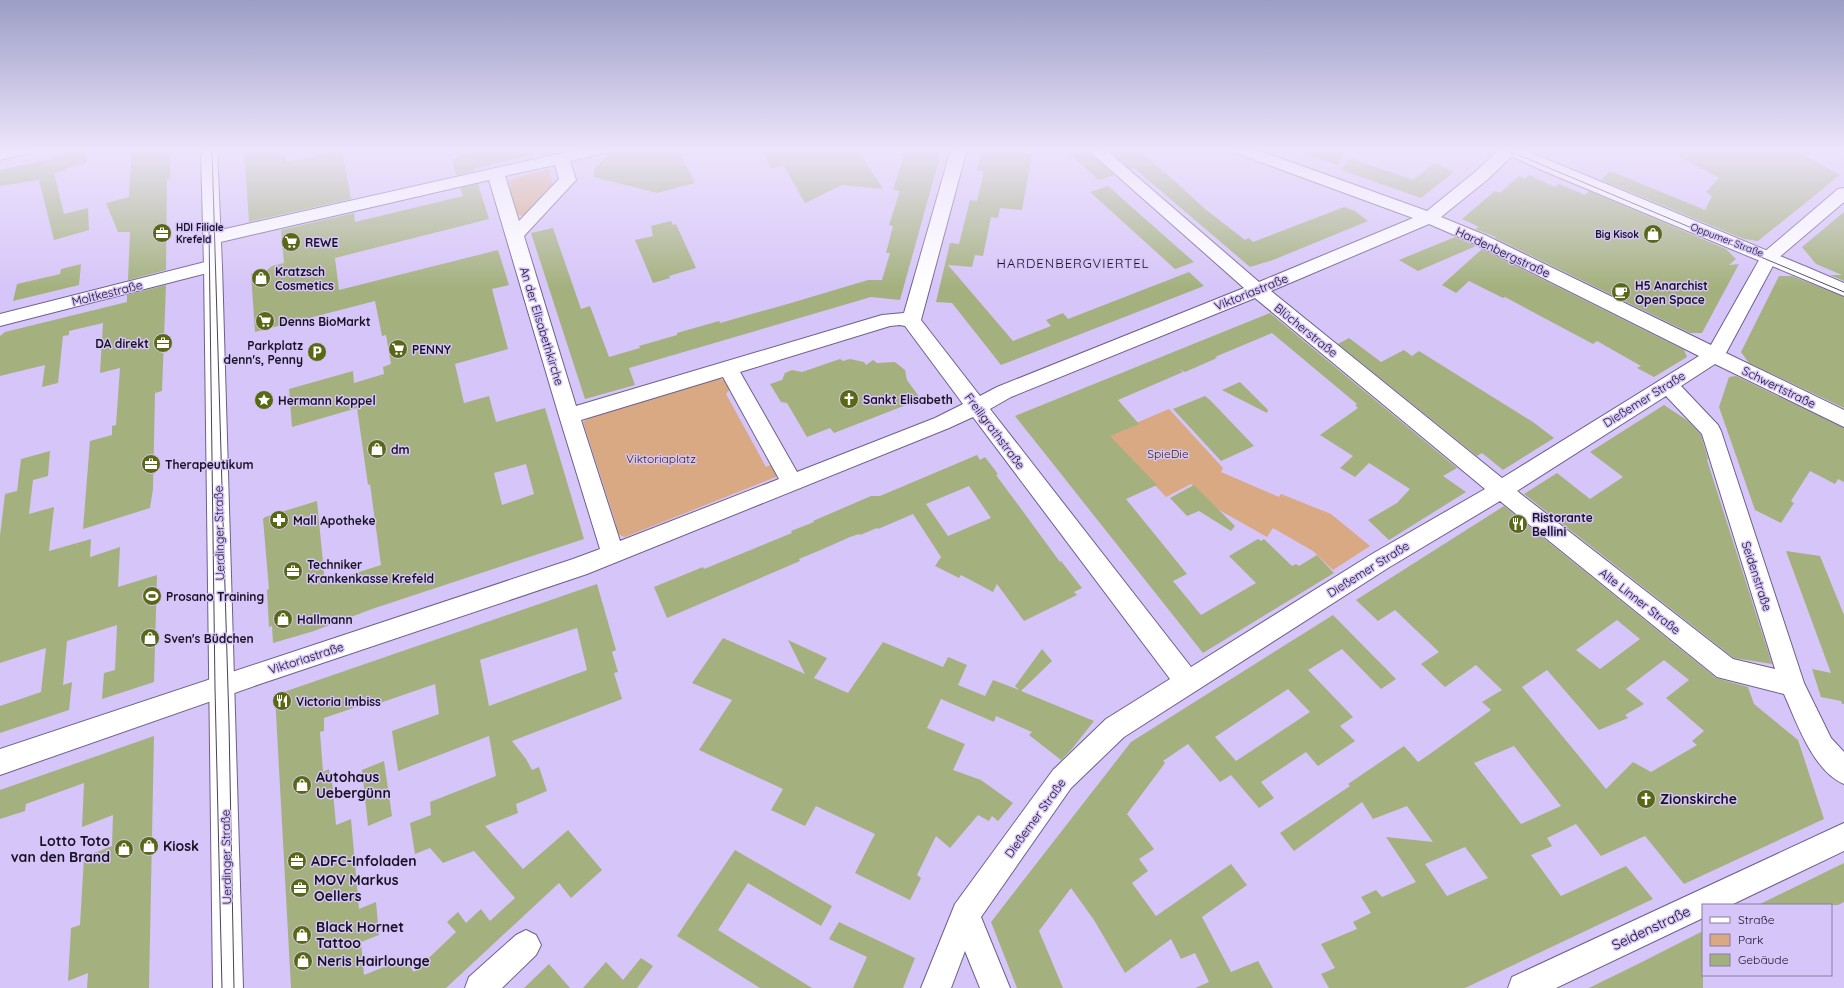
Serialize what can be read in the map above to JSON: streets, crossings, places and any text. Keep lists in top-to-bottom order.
{
  "streets": {
    "street": [
      "Oppumer Straße",
      "Hardenbergstraße",
      "Viktoriastraße",
      "Moltkestraße",
      "An der Elisabethkirche",
      "Blücherstraße",
      "Schwertstraße",
      "Dießemer Straße",
      "Freiligrathstraße",
      "Uerdinger Straße",
      "Seidenstraße",
      "Alte Linner Straße"
    ]
  },
  "crossings": [
    ["Hardenbergstraße", "Viktoriastraße"],
    ["Hardenbergstraße", "Schwertstraße"],
    ["Hardenbergstraße", "Dießemer Straße"],
    ["Viktoriastraße", "Blücherstraße"],
    ["Viktoriastraße", "Freiligrathstraße"],
    ["Viktoriastraße", "Uerdinger Straße"],
    ["Moltkestraße", "Uerdinger Straße"],
    ["Blücherstraße", "Dießemer Straße"],
    ["Blücherstraße", "Alte Linner Straße"],
    ["Schwertstraße", "Dießemer Straße"],
    ["Dießemer Straße", "Freiligrathstraße"],
    ["Dießemer Straße", "Seidenstraße"],
    ["Dießemer Straße", "Alte Linner Straße"],
    ["Seidenstraße", "Alte Linner Straße"]
  ],
  "districts": ["HARDENBERGVIERTEL"],
  "parks": ["SpieDie", "Viktoriaplatz"],
  "places": {
    "office": [
      "HDI Filiale Krefeld",
      "DA direkt",
      "Therapeutikum",
      "Techniker Krankenkasse Krefeld",
      "ADFC-Infoladen",
      "MOV Markus Oellers"
    ],
    "shop": [
      "Big Kisok",
      "Kratzsch Cosmetics",
      "dm",
      "Hallmann",
      "Sven's Büdchen",
      "Autohaus Uebergünn",
      "Kiosk",
      "Lotto Toto van den Brand",
      "Black Hornet Tattoo",
      "Neris Hairlounge"
    ],
    "supermarket": ["REWE", "Denns BioMarkt", "PENNY"],
    "cafe": ["H5 Anarchist Open Space"],
    "parking": ["Parkplatz denn's, Penny"],
    "church": ["Sankt Elisabeth", "Zionskirche"],
    "place": ["Hermann Koppel"],
    "pharmacy": ["Mall Apotheke"],
    "restaurant": ["Ristorante Bellini", "Victoria Imbiss"],
    "sports": ["Prosano Training"]
  },
  "legend": ["Straße", "Park", "Gebäude"]
}
